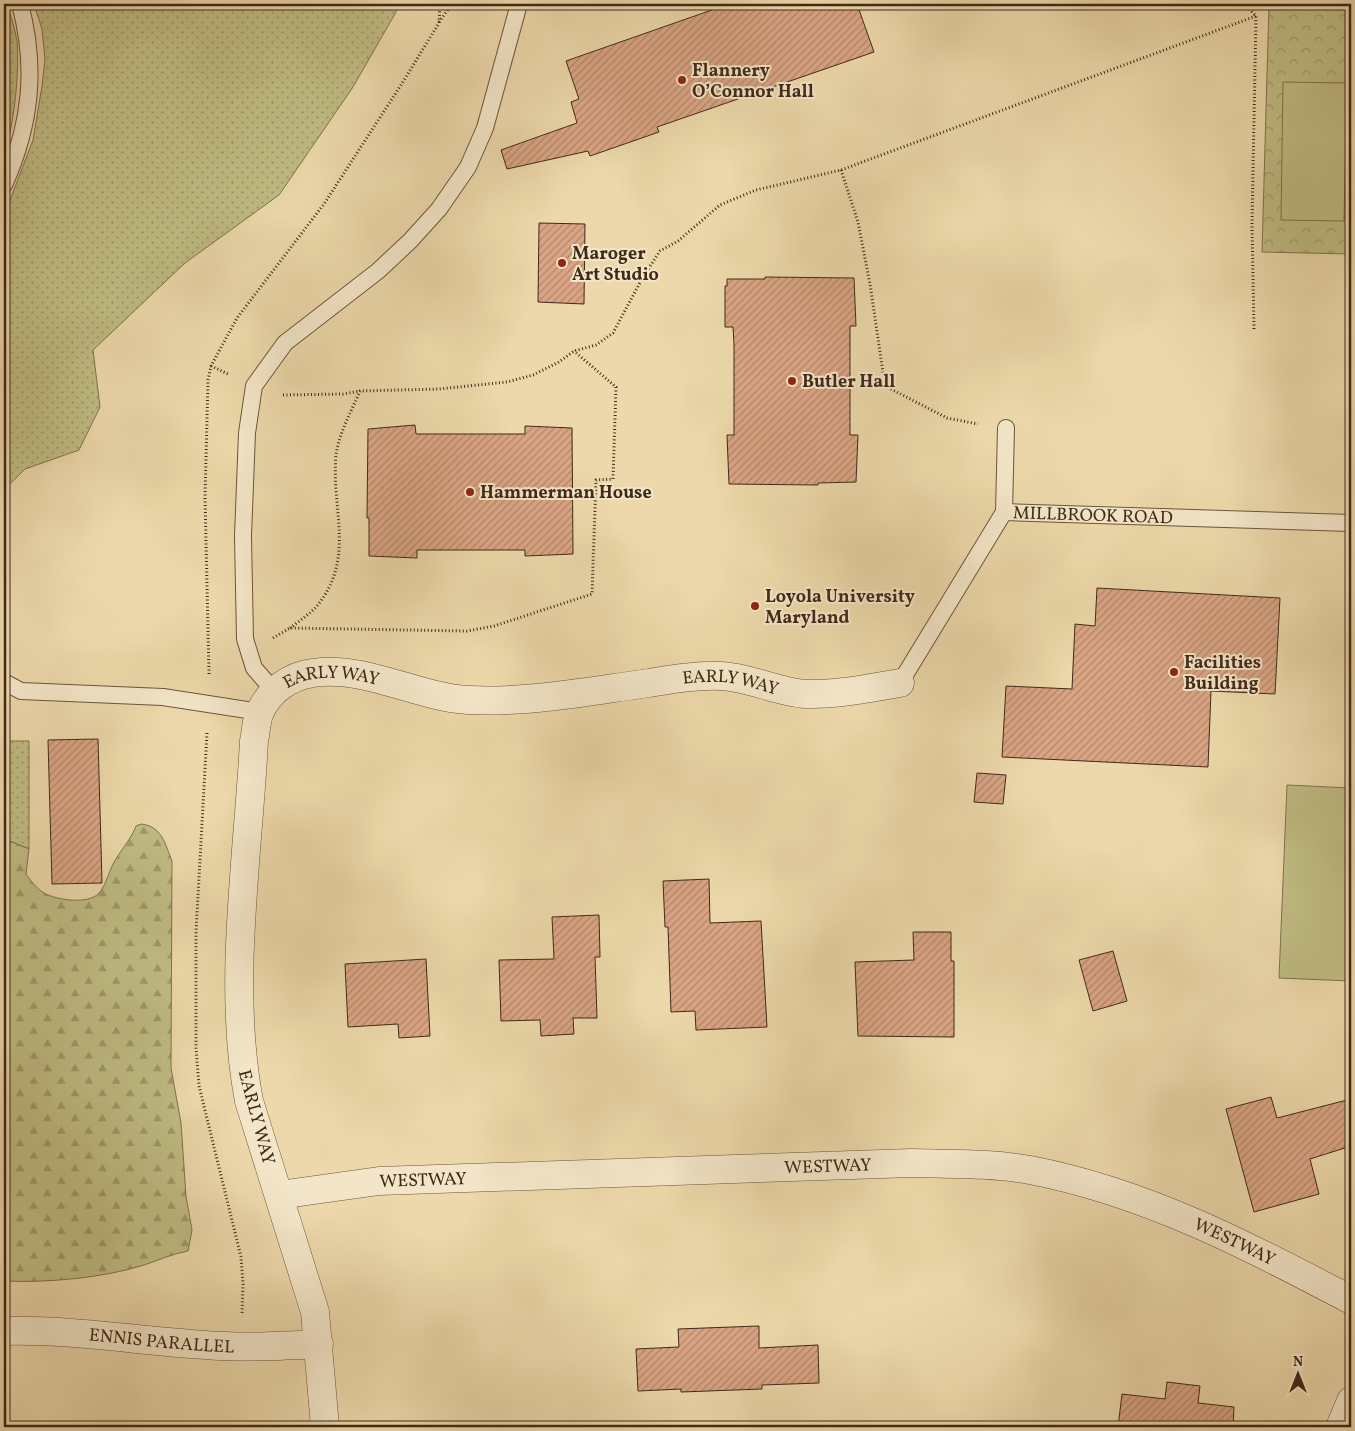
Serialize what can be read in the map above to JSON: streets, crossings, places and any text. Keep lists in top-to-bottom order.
{
  "streets": {
    "street": ["EARLY WAY", "WESTWAY", "ENNIS PARALLEL"],
    "lane": ["MILLBROOK ROAD"]
  },
  "crossings": [
    ["MILLBROOK ROAD", "EARLY WAY"],
    ["EARLY WAY", "WESTWAY"]
  ],
  "places": [
    "Flannery O’Connor Hall",
    "Maroger Art Studio",
    "Butler Hall",
    "Hammerman House",
    "Loyola University Maryland",
    "Facilities Building"
  ],
  "north": "top"
}
